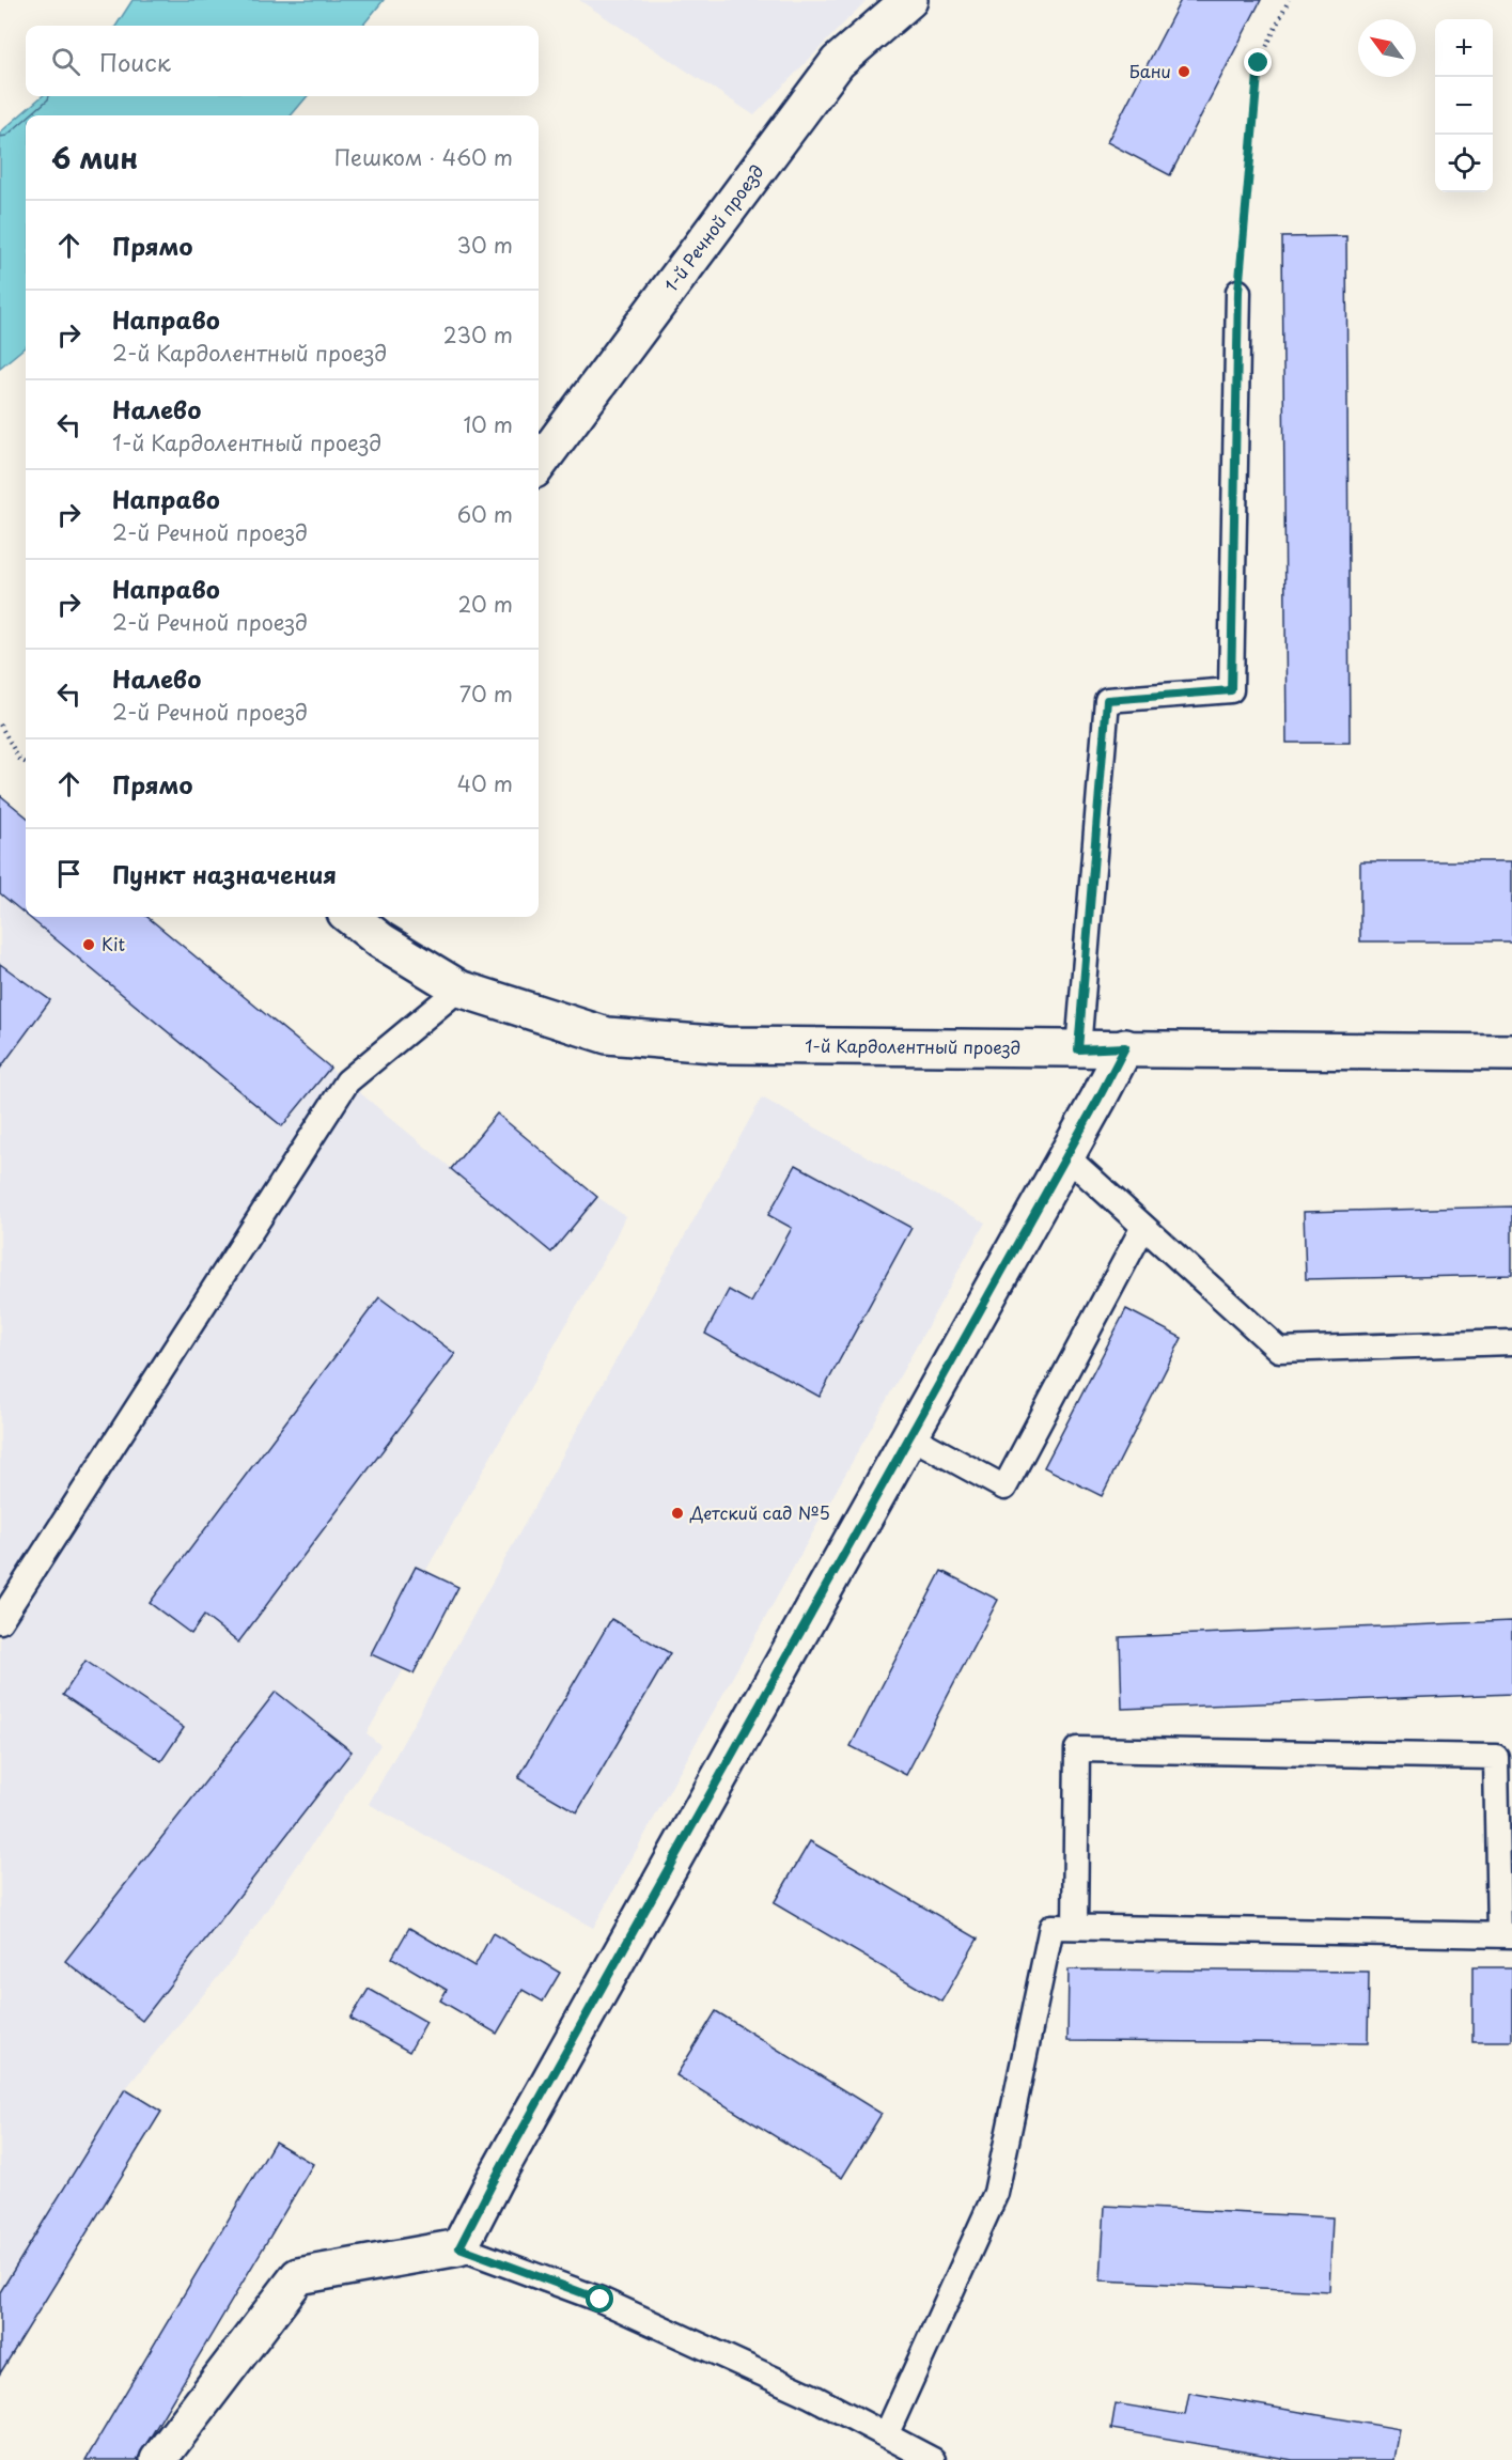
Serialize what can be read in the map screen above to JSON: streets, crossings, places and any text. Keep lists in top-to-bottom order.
{
  "streets": {
    "street": ["1-й Речной проезд", "1-й Кардолентный проезд"]
  },
  "places": ["Бани", "Kit", "Детский сад №5"],
  "north": "top left",
  "page": {
    "map_buttons": ["+", "−"],
    "search": "Поиск",
    "heading": ["6 мин", "Пешком · 460 m"],
    "list": [
      ["Прямо", "30 m"],
      ["Направо", "2-й Кардолентный проезд", "230 m"],
      ["Налево", "1-й Кардолентный проезд", "10 m"],
      ["Направо", "2-й Речной проезд", "60 m"],
      ["Направо", "2-й Речной проезд", "20 m"],
      ["Налево", "2-й Речной проезд", "70 m"],
      ["Прямо", "40 m"],
      "Пункт назначения"
    ]
  }
}
